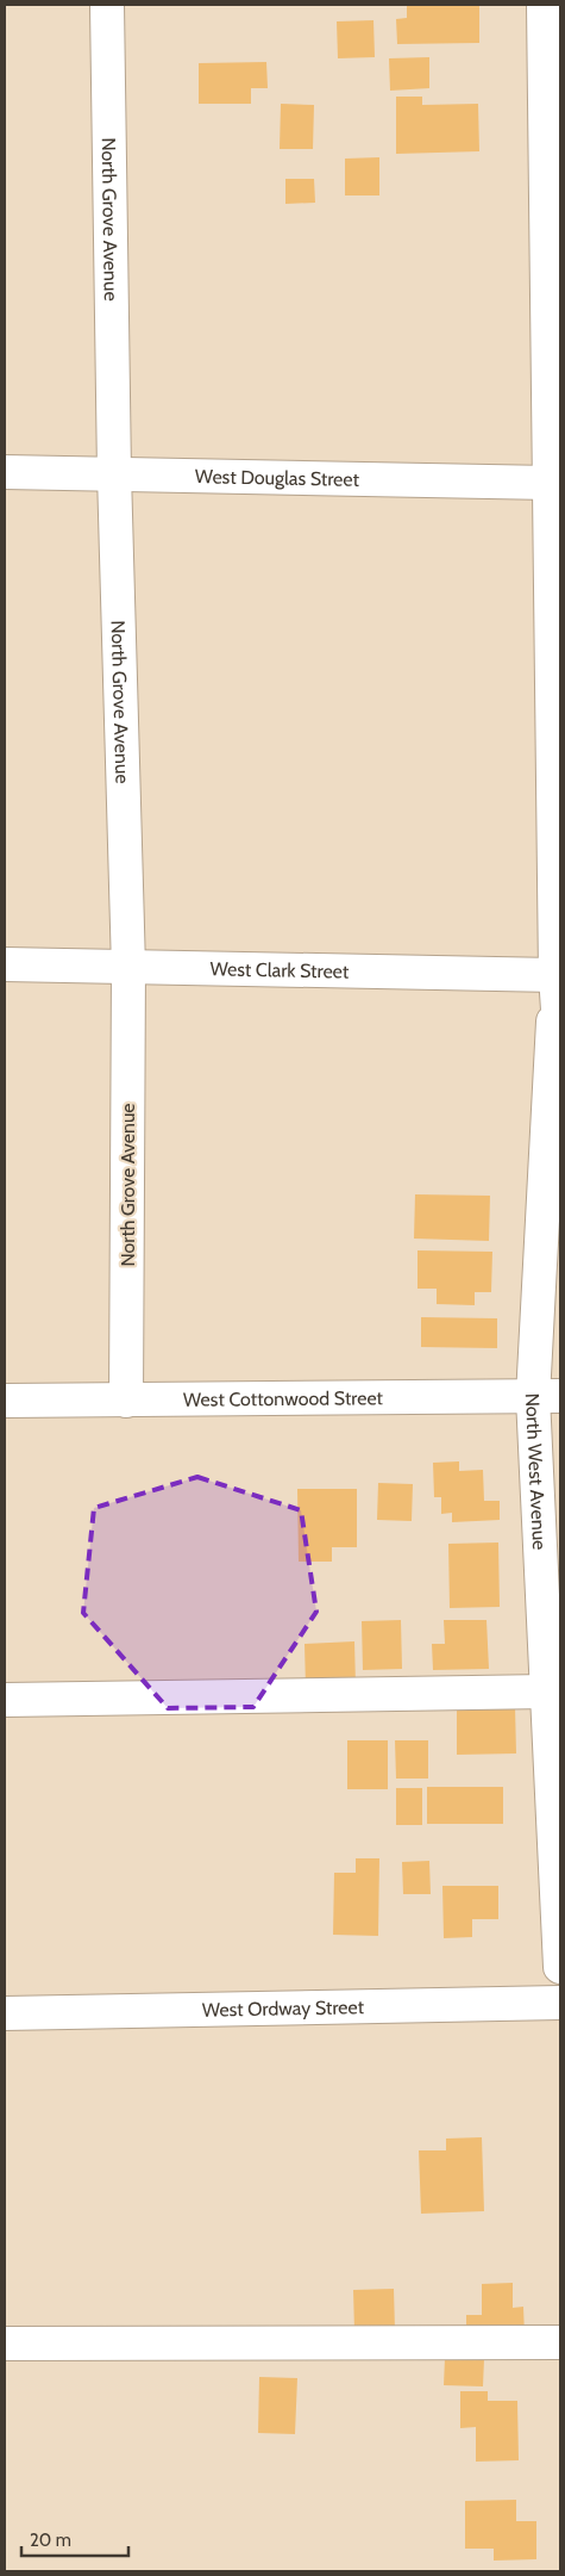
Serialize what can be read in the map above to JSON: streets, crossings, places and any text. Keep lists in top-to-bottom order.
{
  "streets": {
    "main road": [
      "North Grove Avenue",
      "West Douglas Street",
      "West Clark Street",
      "West Cottonwood Street",
      "North West Avenue",
      "West Ordway Street"
    ]
  },
  "crossings": [
    ["North Grove Avenue", "West Douglas Street"],
    ["North Grove Avenue", "West Clark Street"],
    ["North Grove Avenue", "West Cottonwood Street"],
    ["West Douglas Street", "North West Avenue"],
    ["West Clark Street", "North West Avenue"],
    ["West Cottonwood Street", "North West Avenue"]
  ],
  "scale_bar": "20 m"
}
